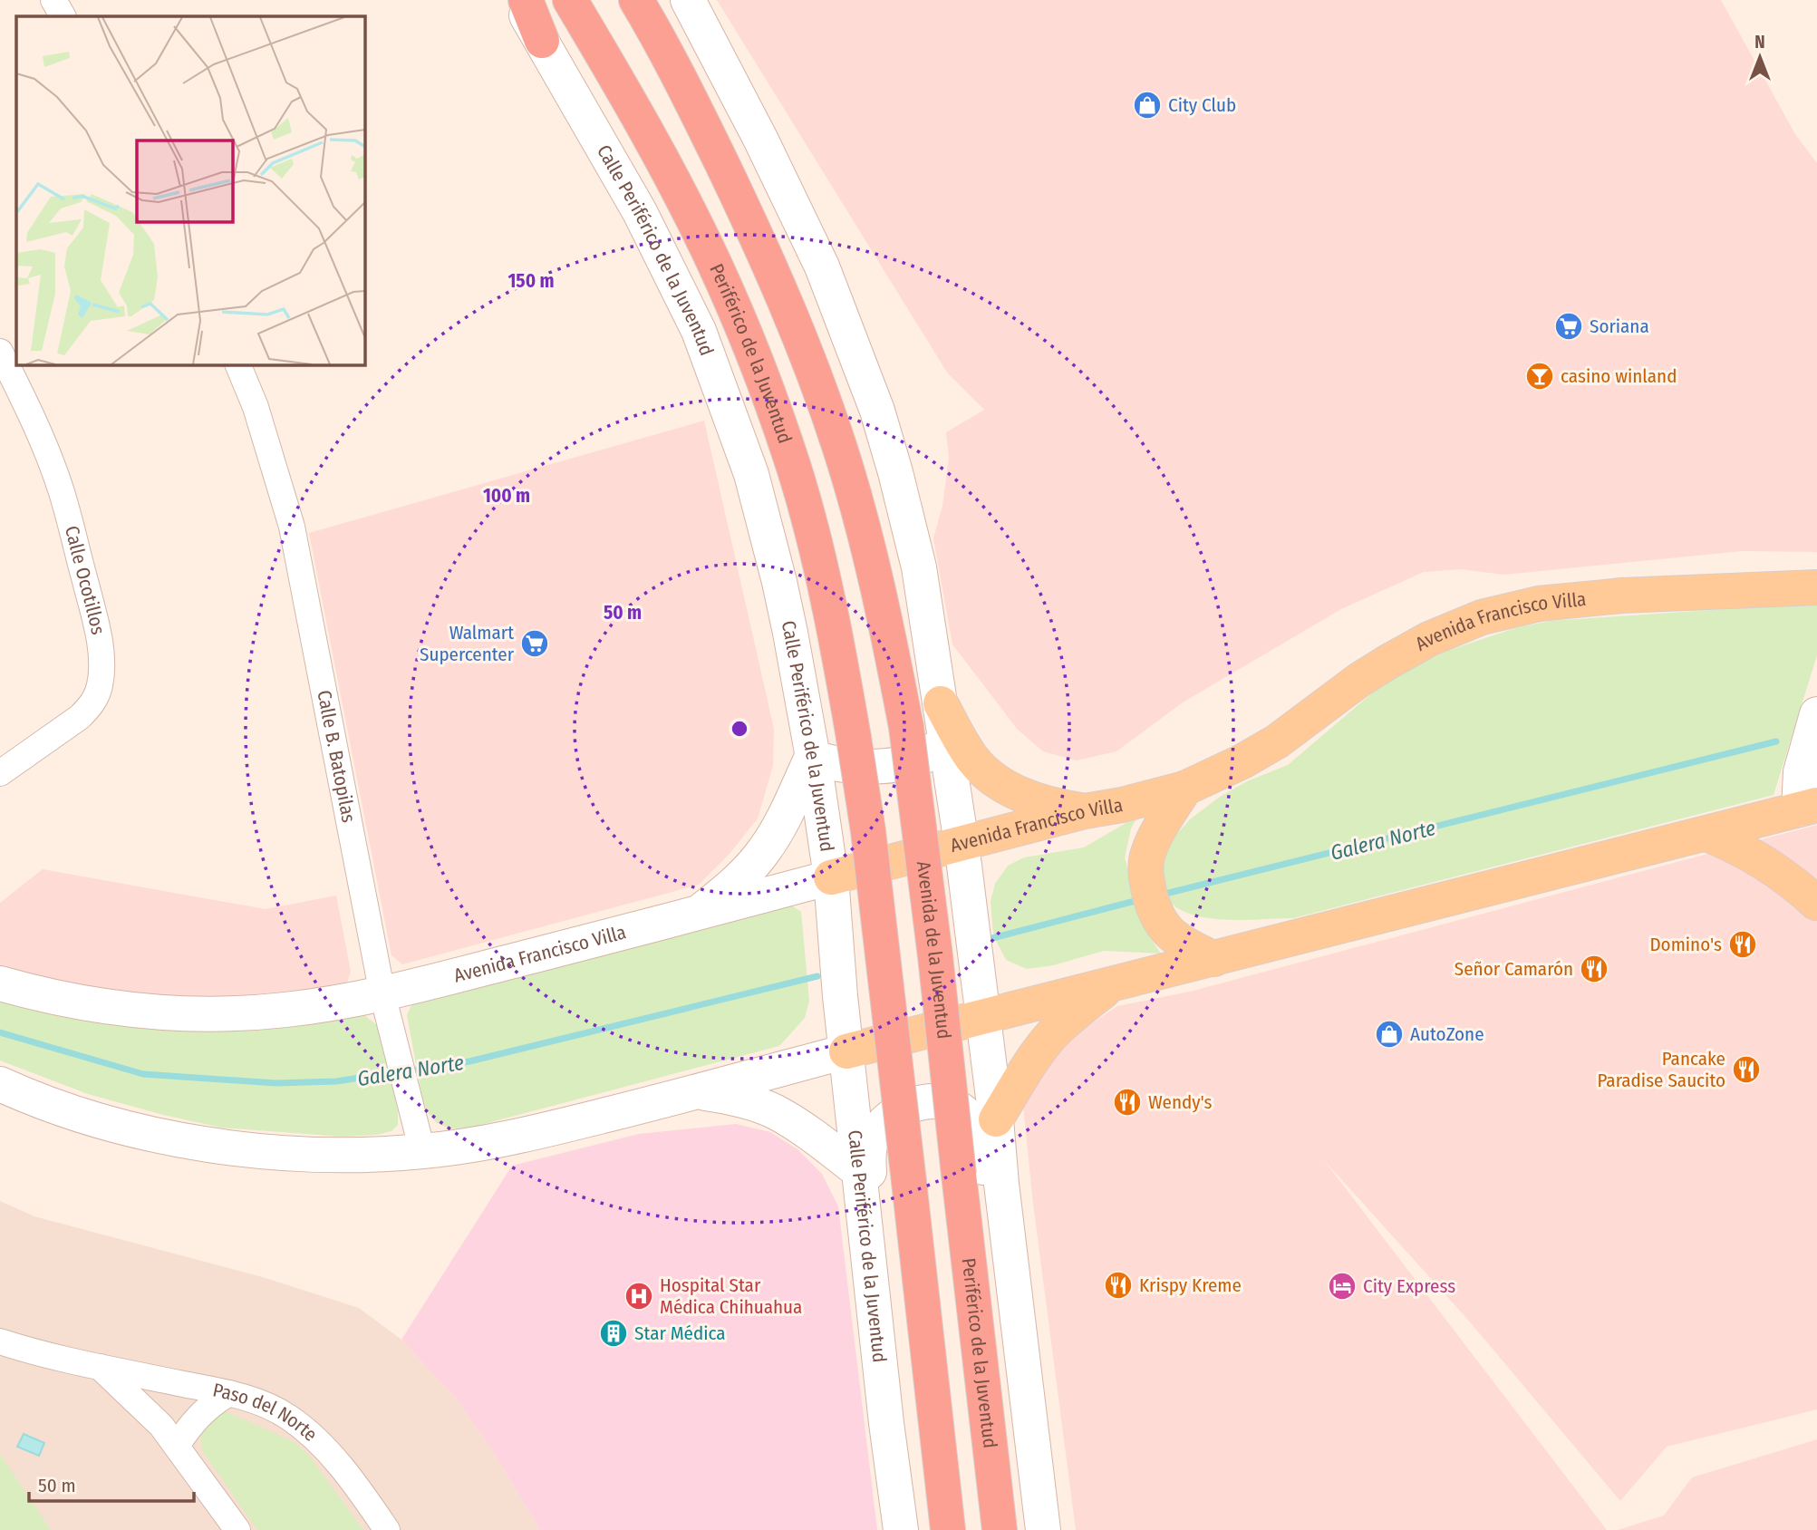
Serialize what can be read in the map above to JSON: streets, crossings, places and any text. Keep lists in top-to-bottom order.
{
  "streets": {
    "highway": ["Periférico de la Juventud", "Avenida de la Juventud"],
    "main road": ["Calle Periférico de la Juventud", "Avenida Francisco Villa"],
    "street": ["Calle Ocotillos", "Calle B. Batopilas", "Paso del Norte"]
  },
  "crossings": [
    ["Calle Periférico de la Juventud", "Avenida Francisco Villa"],
    ["Periférico de la Juventud", "Avenida de la Juventud"],
    ["Avenida Francisco Villa", "Calle B. Batopilas"]
  ],
  "water": ["Galera Norte"],
  "places": {
    "shop": ["City Club", "AutoZone"],
    "supermarket": ["Soriana", "Walmart Supercenter"],
    "bar": ["casino winland"],
    "restaurant": [
      "Domino's",
      "Señor Camarón",
      "Pancake Paradise Saucito",
      "Wendy's",
      "Krispy Kreme"
    ],
    "hotel": ["City Express"],
    "hospital": ["Hospital Star Médica Chihuahua"],
    "building": ["Star Médica"]
  },
  "scale_bar": "50 m",
  "north": "top",
  "rings": ["150 m", "100 m", "50 m"]
}
